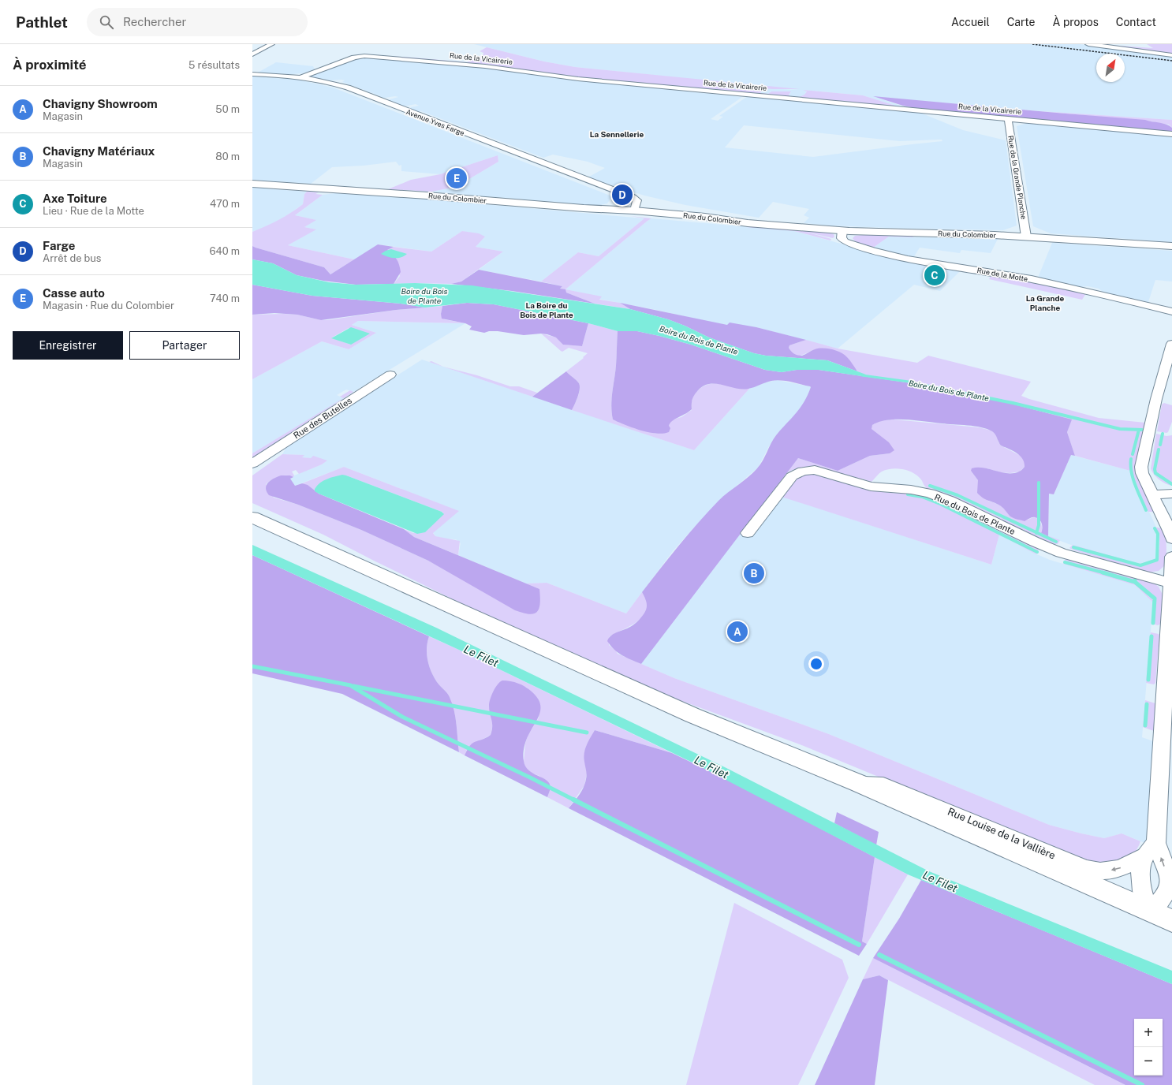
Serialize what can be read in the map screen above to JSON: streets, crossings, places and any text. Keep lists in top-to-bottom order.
{
  "streets": {
    "main road": ["Rue du Colombier"],
    "street": [
      "Rue de la Vicairerie",
      "Avenue Yves Farge",
      "Rue de la Grande Planche",
      "Rue de la Motte",
      "Rue des Butelles",
      "Rue du Bois de Plante",
      "Rue Louise de la Vallière"
    ]
  },
  "crossings": [
    ["Rue de la Vicairerie", "Avenue Yves Farge"],
    ["Rue de la Vicairerie", "Rue de la Grande Planche"],
    ["Avenue Yves Farge", "Rue du Colombier"],
    ["Rue de la Grande Planche", "Rue du Colombier"],
    ["Rue du Colombier", "Rue de la Motte"]
  ],
  "one_way": ["Rue Louise de la Vallière"],
  "districts": ["La Sennellerie", "La Grande Planche", "La Boire du Bois de Plante"],
  "water": ["Boire du Bois de Plante", "Le Filet"],
  "north": "top right",
  "page": {
    "header": "Pathlet",
    "search": "Rechercher",
    "nav": [
      "Accueil",
      "Carte",
      "À propos",
      "Contact"
    ],
    "heading": ["À proximité", "5 résultats"],
    "list": [
      {
        "mark": "A",
        "name": "Chavigny Showroom",
        "note": "Magasin",
        "value": "50 m"
      },
      {
        "mark": "B",
        "name": "Chavigny Matériaux",
        "note": "Magasin",
        "value": "80 m"
      },
      {
        "mark": "C",
        "name": "Axe Toiture",
        "note": "Lieu · Rue de la Motte",
        "value": "470 m"
      },
      {
        "mark": "D",
        "name": "Farge",
        "note": "Arrêt de bus",
        "value": "640 m"
      },
      {
        "mark": "E",
        "name": "Casse auto",
        "note": "Magasin · Rue du Colombier",
        "value": "740 m"
      }
    ],
    "pins": [
      "E",
      "D",
      "C",
      "B",
      "A"
    ],
    "buttons": ["Enregistrer", "Partager"],
    "map_buttons": ["+", "−"]
  }
}
